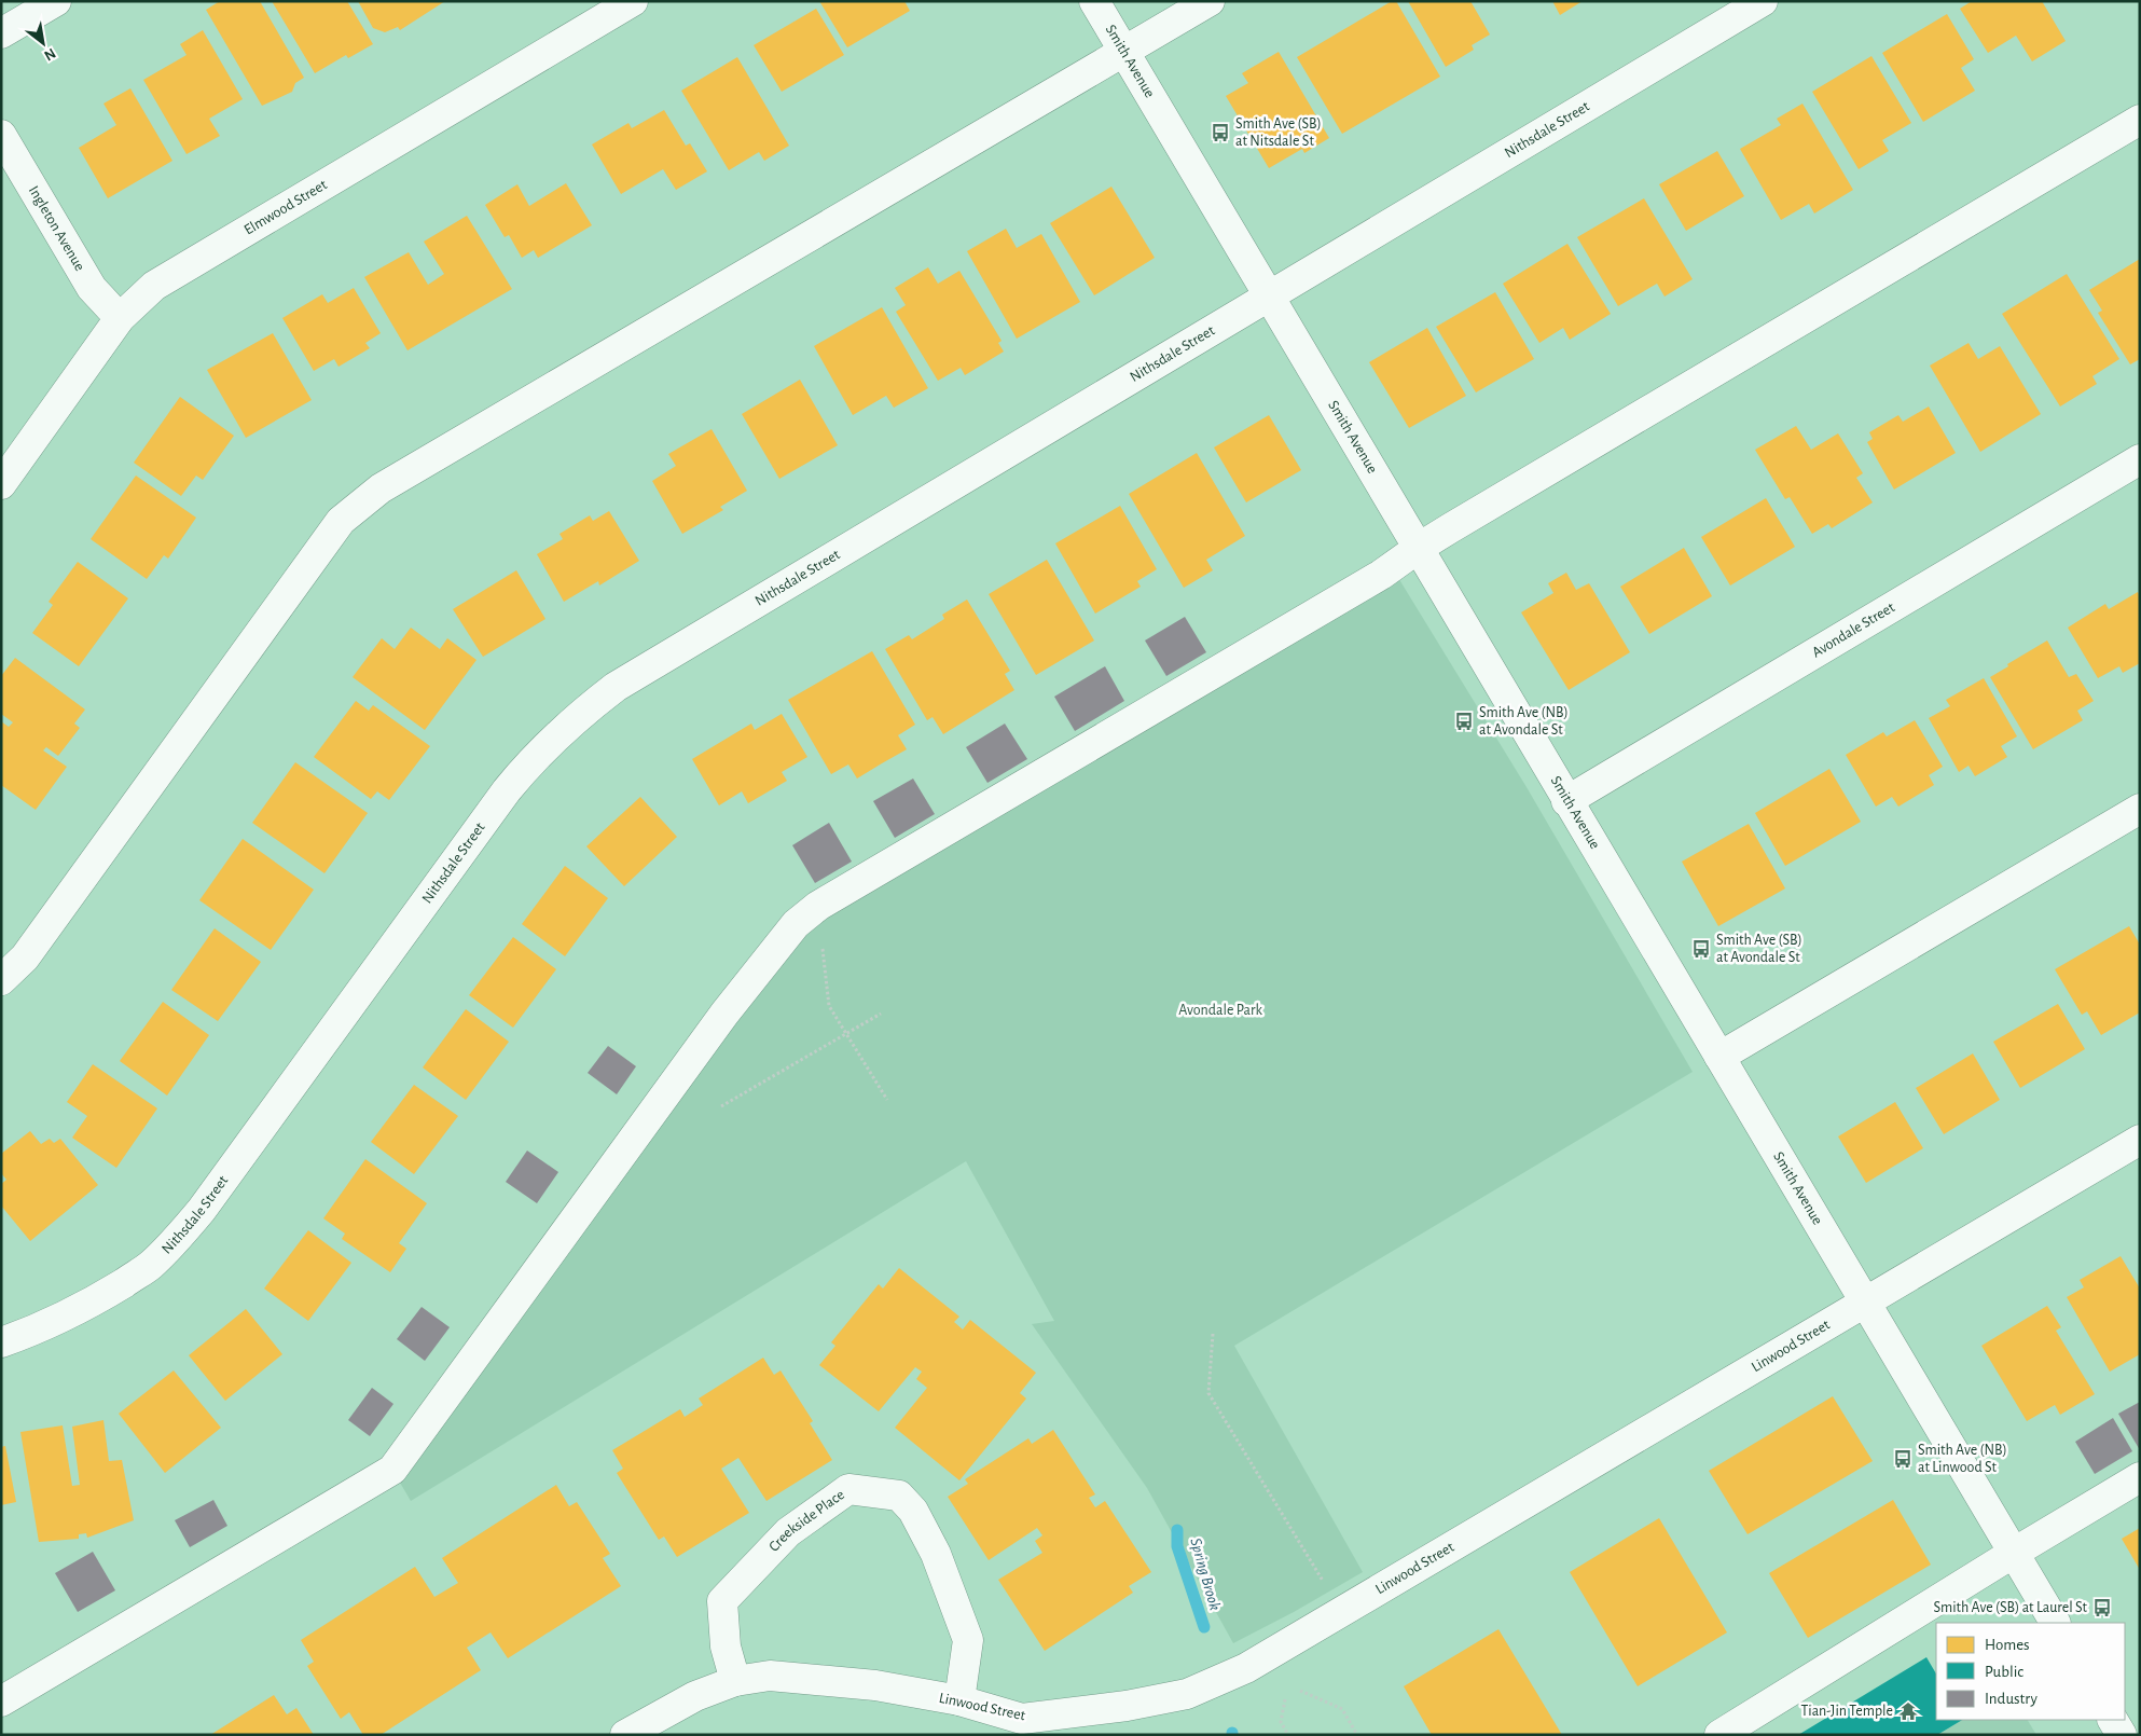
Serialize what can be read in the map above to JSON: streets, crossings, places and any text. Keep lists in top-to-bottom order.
{
  "streets": {
    "street": [
      "Smith Avenue",
      "Nithsdale Street",
      "Elmwood Street",
      "Ingleton Avenue",
      "Avondale Street",
      "Linwood Street",
      "Creekside Place"
    ]
  },
  "crossings": [
    ["Smith Avenue", "Nithsdale Street"],
    ["Smith Avenue", "Avondale Street"],
    ["Smith Avenue", "Linwood Street"],
    ["Elmwood Street", "Ingleton Avenue"],
    ["Linwood Street", "Creekside Place"]
  ],
  "water": ["Spring Brook"],
  "parks": ["Avondale Park"],
  "places": {
    "bus stop": [
      "Smith Ave (SB) at Nitsdale St",
      "Smith Ave (NB) at Avondale St",
      "Smith Ave (SB) at Avondale St",
      "Smith Ave (NB) at Linwood St",
      "Smith Ave (SB) at Laurel St"
    ],
    "temple": ["Tian-Jin Temple"]
  },
  "legend": ["Homes", "Public", "Industry"],
  "north": "bottom right"
}
